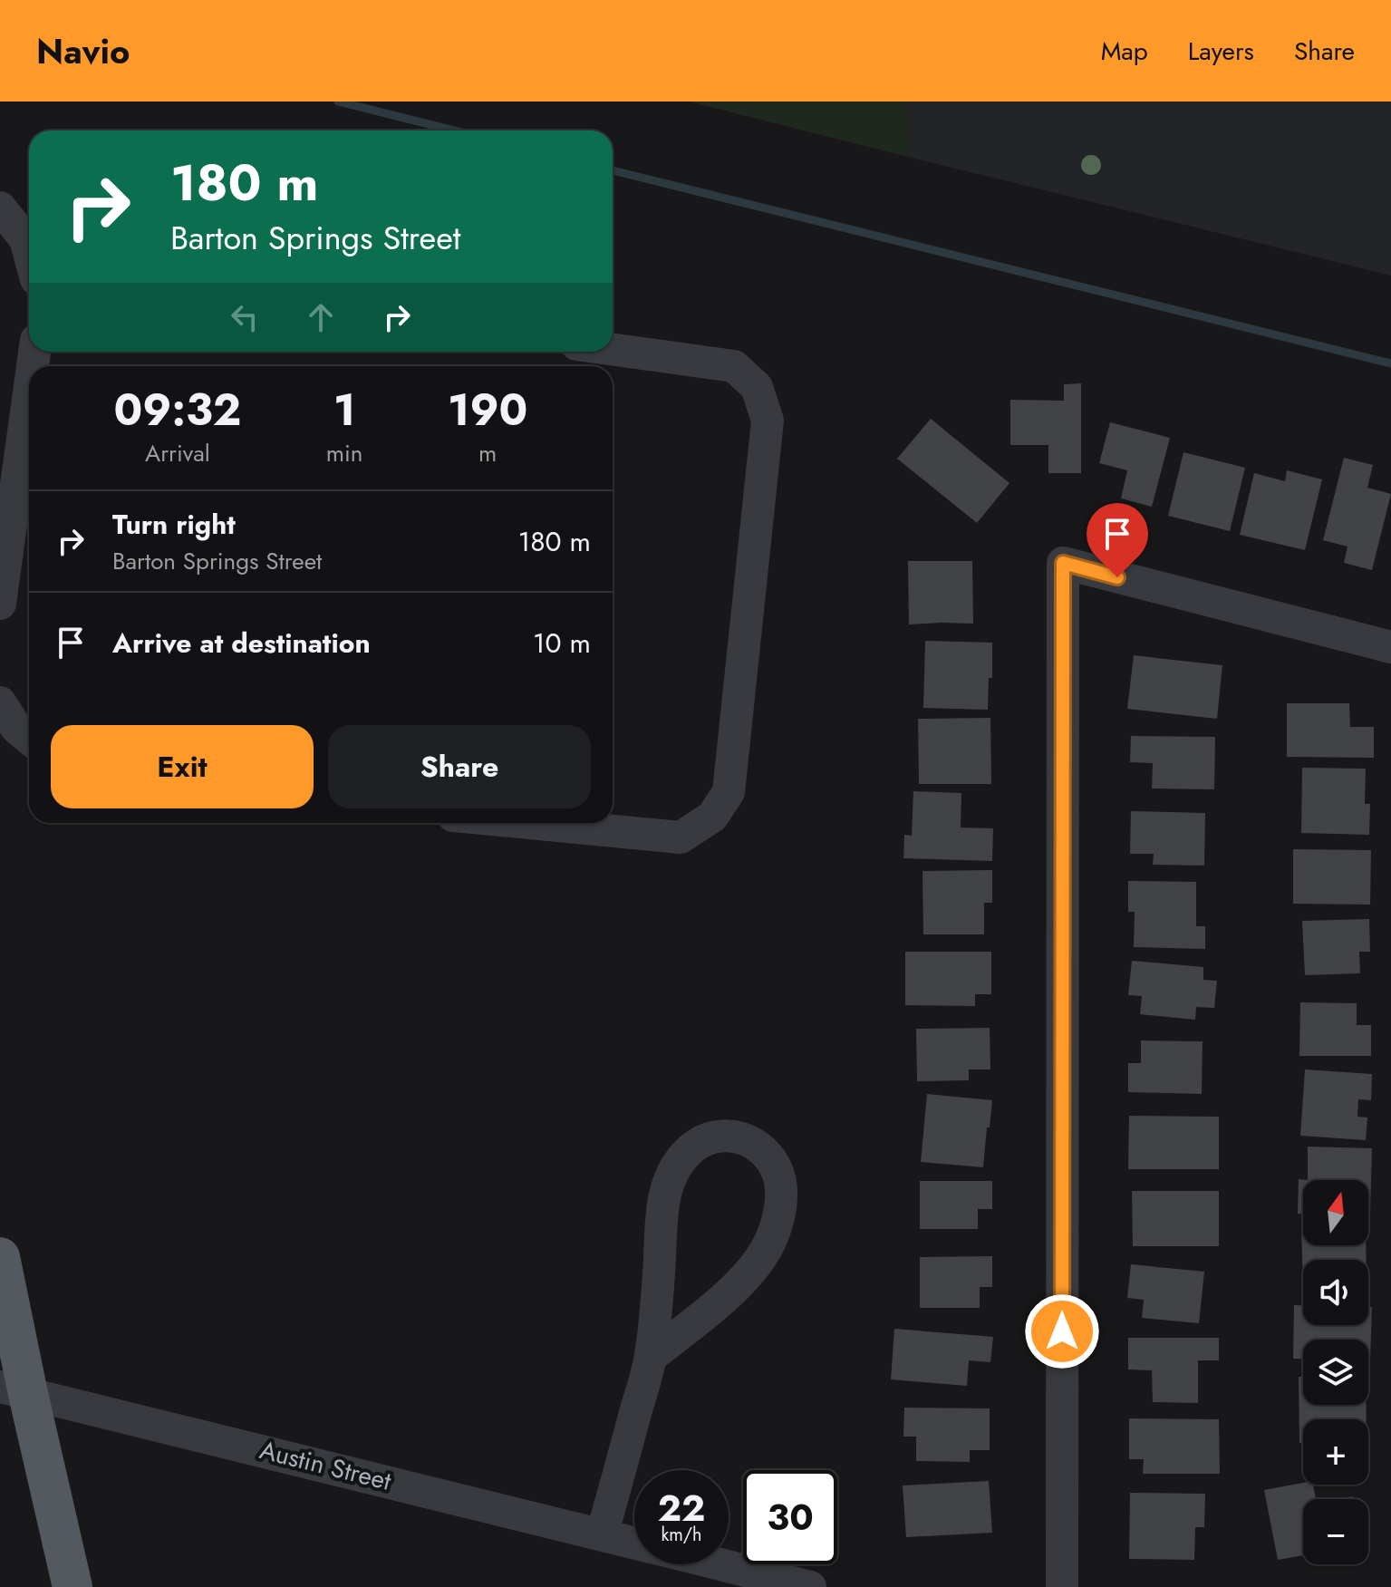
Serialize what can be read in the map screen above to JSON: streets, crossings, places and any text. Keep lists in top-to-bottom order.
{
  "streets": {
    "street": ["Austin Street"]
  },
  "north": "top",
  "page": {
    "header": "Navio",
    "nav": ["Map", "Layers", "Share"],
    "turn": ["180 m", "Barton Springs Street"],
    "eta": [
      "09:32",
      "Arrival",
      "1",
      "min",
      "190",
      "m"
    ],
    "list": [
      {
        "name": "Turn right",
        "note": "Barton Springs Street",
        "value": "180 m"
      },
      {
        "name": "Arrive at destination",
        "value": "10 m"
      }
    ],
    "buttons": ["Exit", "Share"],
    "map_buttons": ["+", "−"],
    "speed": "22 km/h",
    "limit": "30"
  }
}
